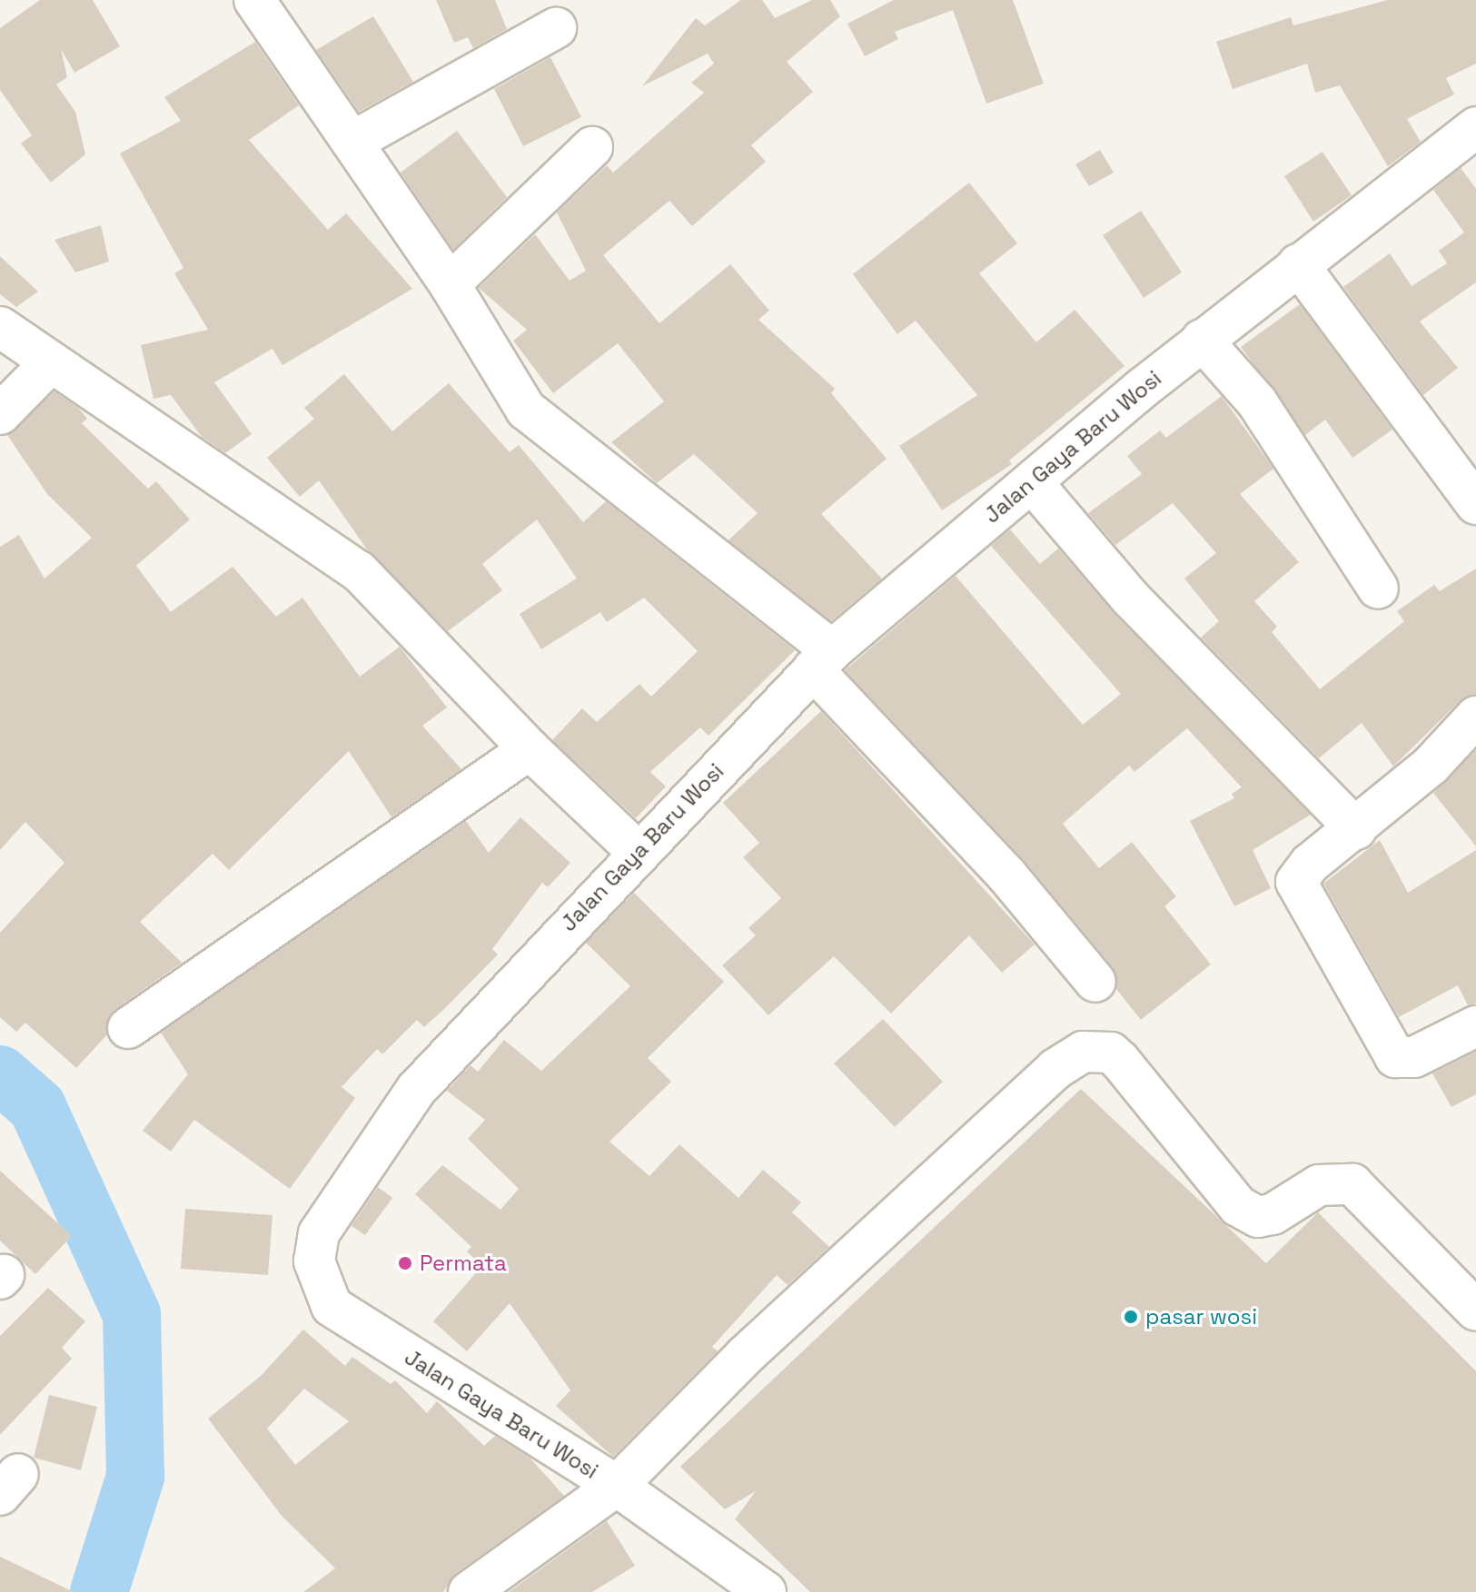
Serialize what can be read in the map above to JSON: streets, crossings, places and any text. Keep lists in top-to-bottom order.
{
  "streets": {
    "street": ["Jalan Gaya Baru Wosi"]
  },
  "places": ["Permata", "pasar wosi"]
}
